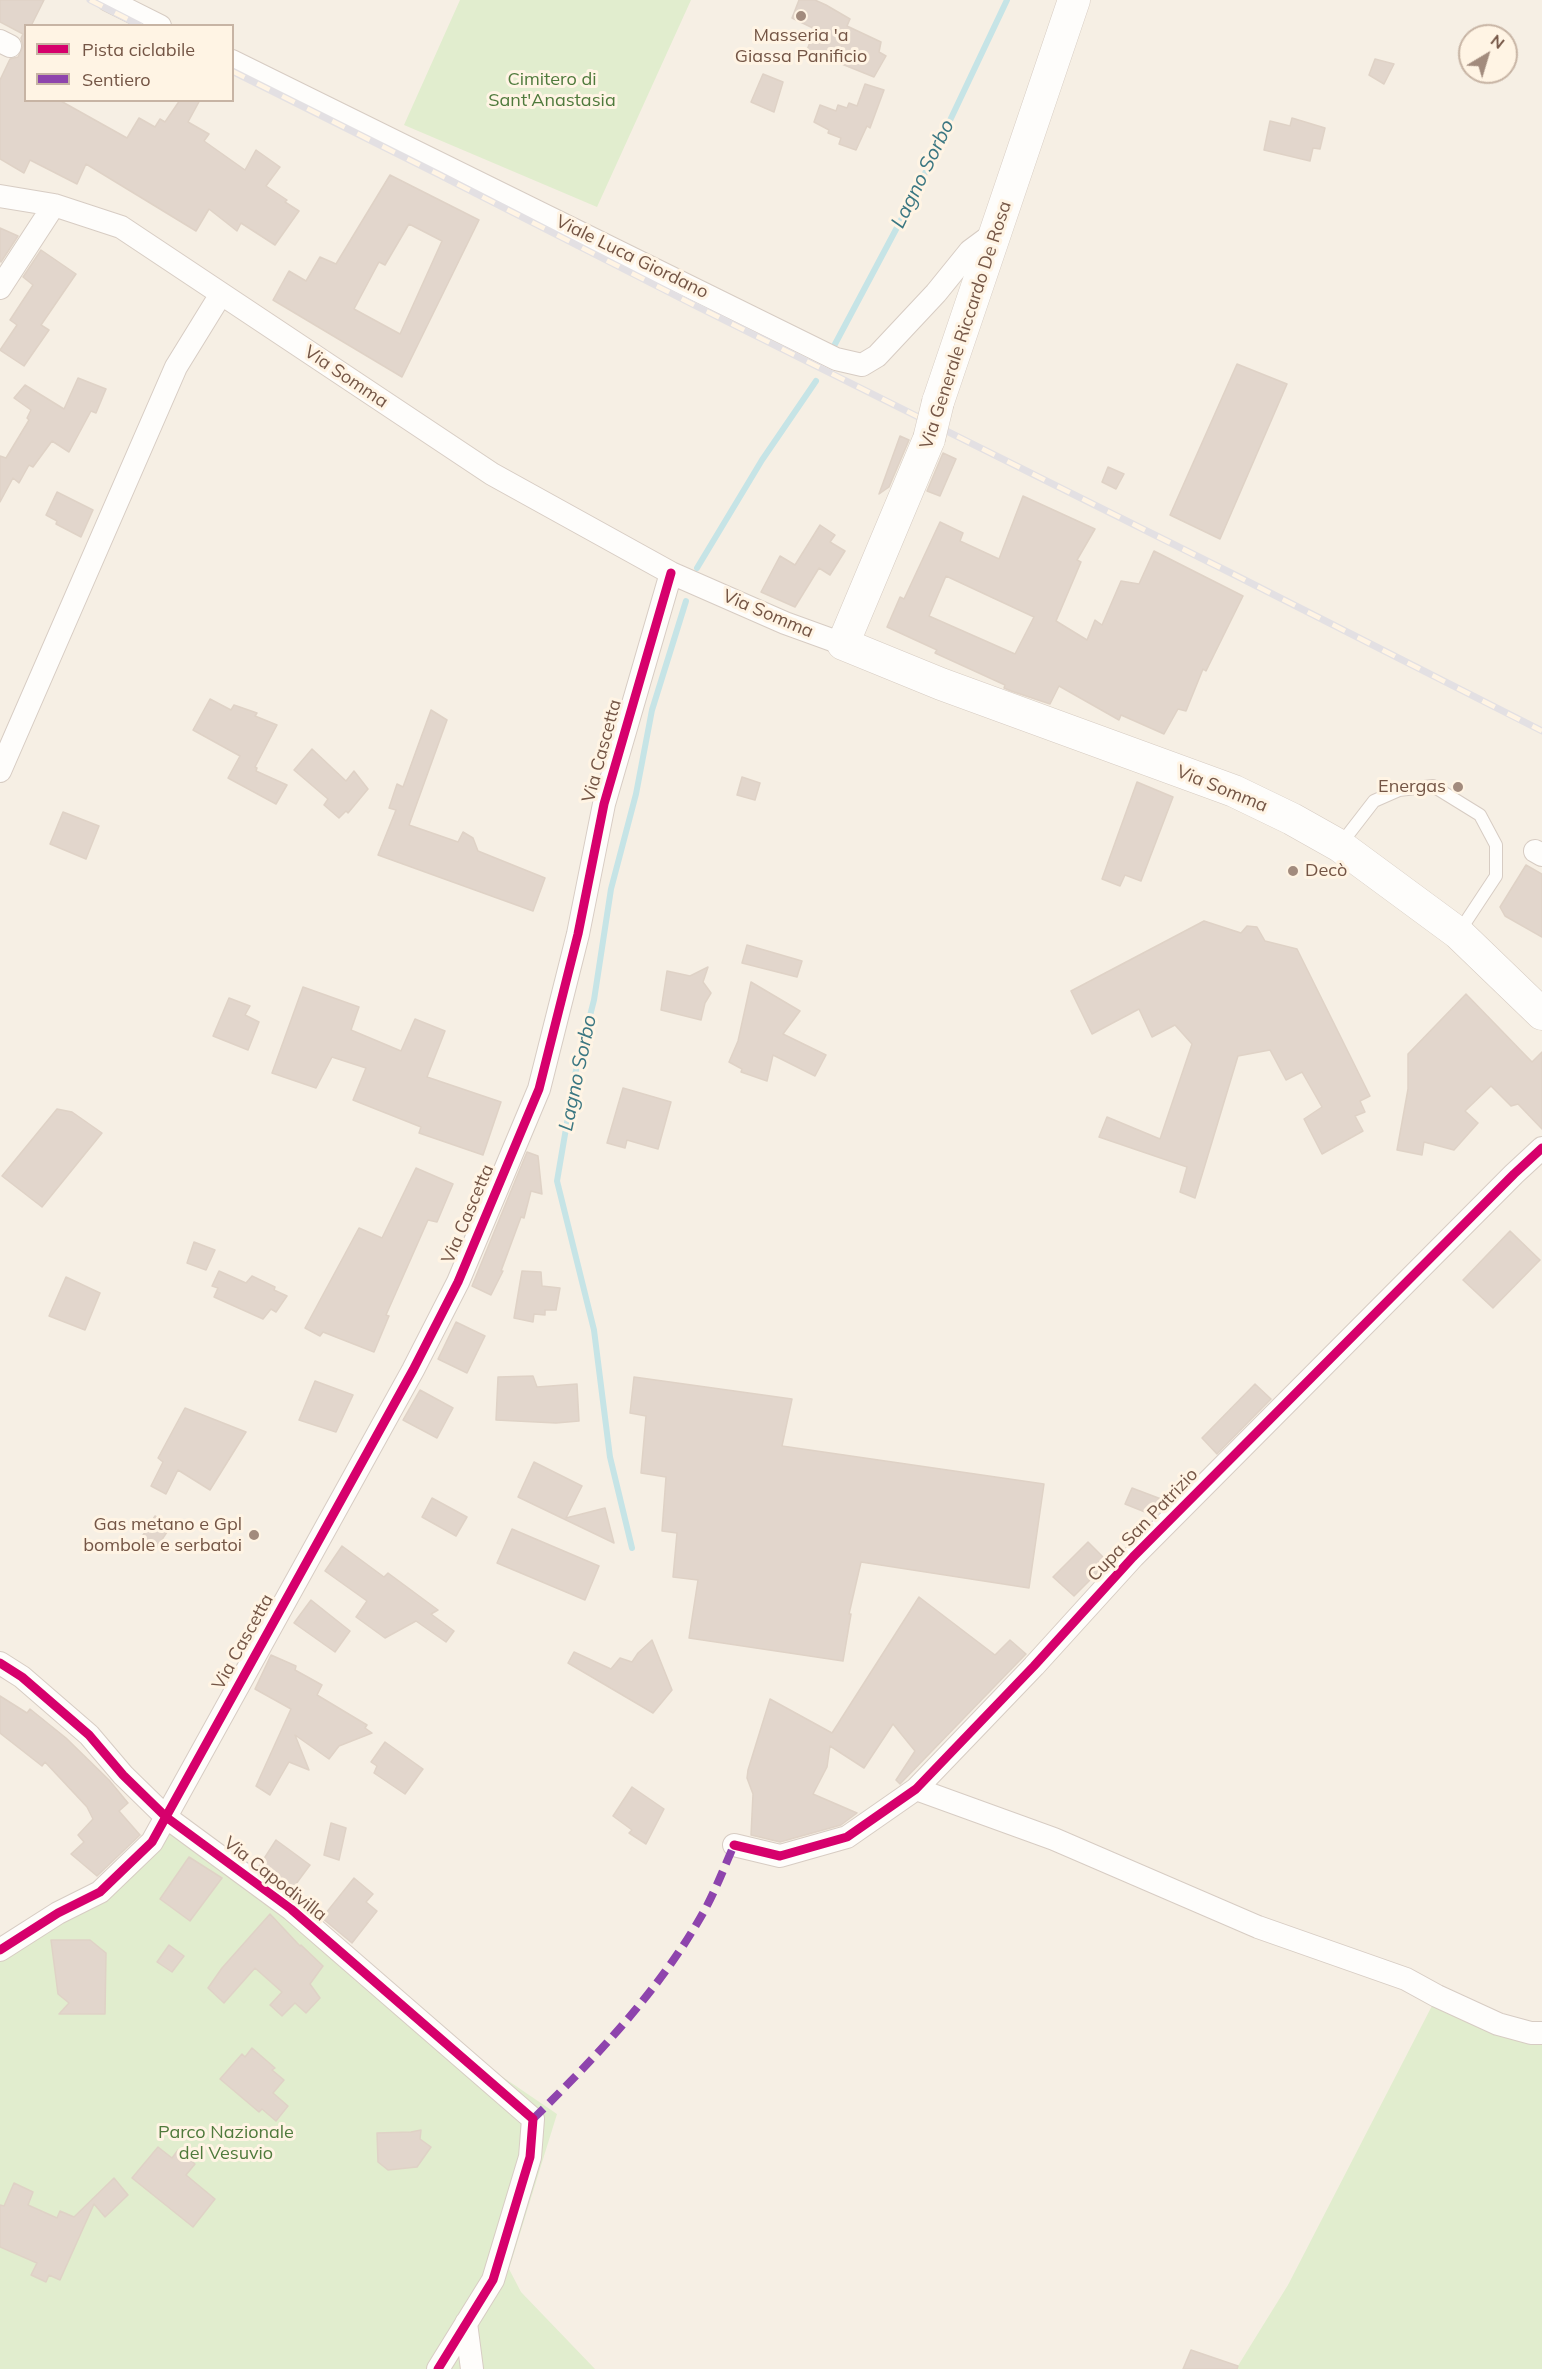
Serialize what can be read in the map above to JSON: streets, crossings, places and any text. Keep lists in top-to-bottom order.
{
  "streets": {
    "main road": ["Via Generale Riccardo De Rosa", "Via Somma"],
    "street": [
      "Viale Luca Giordano",
      "Via Cascetta",
      "Cupa San Patrizio",
      "Via Capodivilla"
    ]
  },
  "crossings": [
    ["Viale Luca Giordano", "Via Generale Riccardo De Rosa"],
    ["Via Generale Riccardo De Rosa", "Via Somma"],
    ["Via Somma", "Via Cascetta"],
    ["Via Cascetta", "Via Capodivilla"]
  ],
  "water": ["Lagno Sorbo"],
  "parks": ["Cimitero di Sant'Anastasia", "Parco Nazionale del Vesuvio"],
  "places": [
    "Masseria 'a Giassa Panificio",
    "Energas",
    "Decò",
    "Gas metano e Gpl bombole e serbatoi"
  ],
  "legend": ["Pista ciclabile", "Sentiero"],
  "north": "top right"
}
